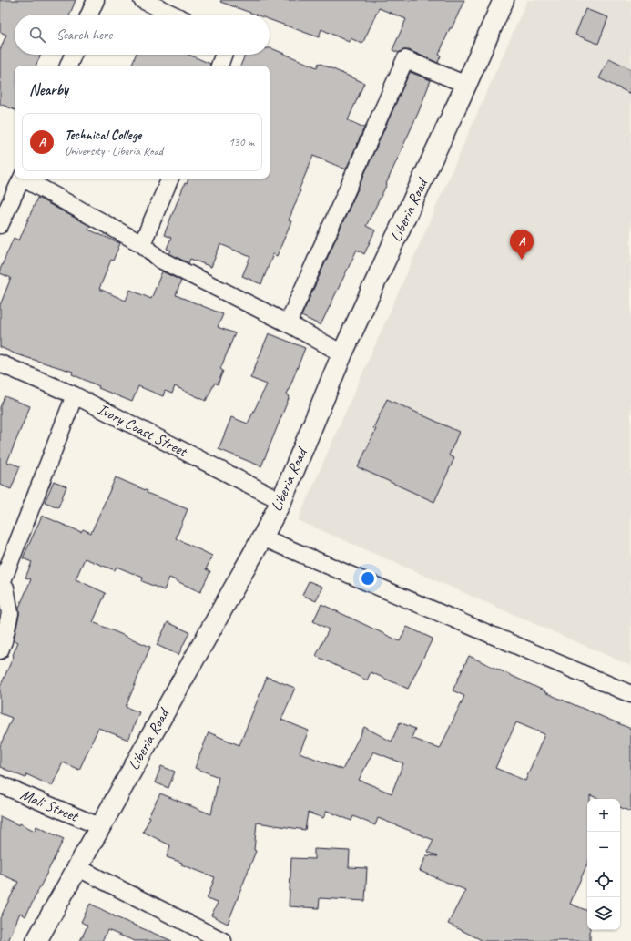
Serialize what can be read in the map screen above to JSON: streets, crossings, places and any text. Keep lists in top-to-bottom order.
{
  "streets": {
    "street": ["Liberia Road", "Ivory Coast Street", "Mali Street"]
  },
  "crossings": [
    ["Liberia Road", "Ivory Coast Street"],
    ["Liberia Road", "Mali Street"]
  ],
  "page": {
    "search": "Search here",
    "heading": "Nearby",
    "list": [
      {
        "mark": "A",
        "name": "Technical College",
        "note": "University · Liberia Road",
        "value": "130 m"
      }
    ],
    "pins": "A",
    "map_buttons": ["+", "−"]
  }
}
